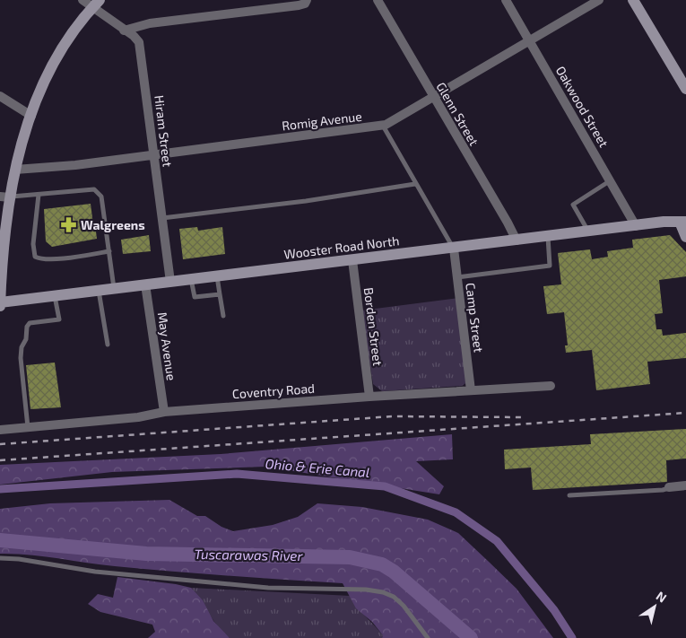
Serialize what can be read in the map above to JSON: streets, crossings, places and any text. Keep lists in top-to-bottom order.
{
  "streets": {
    "main road": ["Wooster Road North"],
    "street": [
      "Oakwood Street",
      "Glenn Street",
      "Romig Avenue",
      "Hiram Street",
      "Camp Street",
      "Borden Street",
      "May Avenue",
      "Coventry Road"
    ]
  },
  "crossings": [
    ["Oakwood Street", "Romig Avenue"],
    ["Oakwood Street", "Wooster Road North"],
    ["Glenn Street", "Romig Avenue"],
    ["Glenn Street", "Wooster Road North"],
    ["Romig Avenue", "Hiram Street"],
    ["Hiram Street", "Wooster Road North"],
    ["Wooster Road North", "Camp Street"],
    ["Wooster Road North", "Borden Street"],
    ["Wooster Road North", "May Avenue"],
    ["Camp Street", "Coventry Road"],
    ["Borden Street", "Coventry Road"],
    ["May Avenue", "Coventry Road"]
  ],
  "water": ["Ohio & Erie Canal", "Tuscarawas River"],
  "places": {
    "pharmacy": ["Walgreens"]
  },
  "north": "top right"
}
